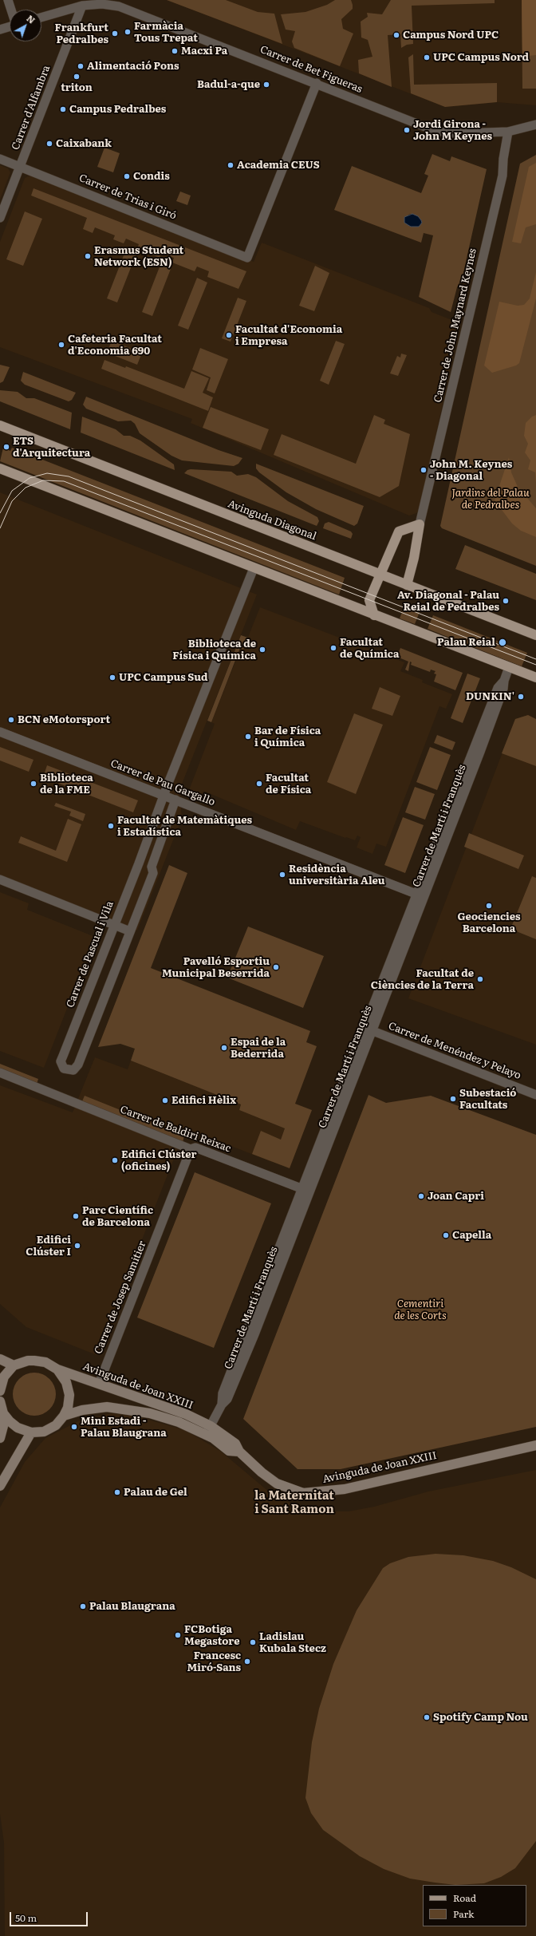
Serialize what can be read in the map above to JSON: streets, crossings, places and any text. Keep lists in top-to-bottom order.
{
  "streets": {
    "main road": ["Avinguda Diagonal"],
    "street": [
      "Carrer de Bet Figueras",
      "Carrer d'Alfambra",
      "Carrer de Trias i Giró",
      "Carrer de John Maynard Keynes",
      "Carrer de Pau Gargallo",
      "Carrer de Martí i Franquès",
      "Carrer de Pascual i Vila",
      "Carrer de Menéndez y Pelayo",
      "Carrer de Baldiri Reixac",
      "Carrer de Josep Samitier",
      "Avinguda de Joan XXIII"
    ]
  },
  "crossings": [
    ["Carrer de Bet Figueras", "Carrer d'Alfambra"],
    ["Carrer de Bet Figueras", "Carrer de Trias i Giró"],
    ["Carrer de Bet Figueras", "Carrer de John Maynard Keynes"],
    ["Carrer d'Alfambra", "Carrer de Trias i Giró"],
    ["Carrer de Pau Gargallo", "Carrer de Martí i Franquès"],
    ["Carrer de Pau Gargallo", "Carrer de Pascual i Vila"],
    ["Carrer de Martí i Franquès", "Carrer de Menéndez y Pelayo"],
    ["Carrer de Martí i Franquès", "Carrer de Baldiri Reixac"],
    ["Carrer de Martí i Franquès", "Avinguda de Joan XXIII"],
    ["Carrer de Baldiri Reixac", "Carrer de Josep Samitier"],
    ["Carrer de Josep Samitier", "Avinguda de Joan XXIII"]
  ],
  "districts": ["la Maternitat i Sant Ramon"],
  "parks": ["Jardins del Palau de Pedralbes", "Cementiri de les Corts"],
  "places": [
    "Farmàcia Tous Trepat",
    "Frankfurt Pedralbes",
    "Campus Nord UPC",
    "Macxi Pa",
    "UPC Campus Nord",
    "Alimentació Pons",
    "triton",
    "Badul-a-que",
    "Campus Pedralbes",
    "Jordi Girona - John M Keynes",
    "Caixabank",
    "Academia CEUS",
    "Condis",
    "Erasmus Student Network (ESN)",
    "Facultat d'Economia i Empresa",
    "Cafeteria Facultat d'Economia 690",
    "ETS d'Arquitectura",
    "John M. Keynes - Diagonal",
    "Av. Diagonal - Palau Reial de Pedralbes",
    "Palau Reial",
    "Facultat de Química",
    "Biblioteca de Física i Química",
    "UPC Campus Sud",
    "DUNKIN'",
    "BCN eMotorsport",
    "Bar de Física i Química",
    "Biblioteca de la FME",
    "Facultat de Física",
    "Facultat de Matemàtiques i Estadística",
    "Residència universitària Aleu",
    "Geociencies Barcelona",
    "Pavelló Esportiu Municipal Beserrida",
    "Facultat de Ciències de la Terra",
    "Espai de la Bederrida",
    "Subestació Facultats",
    "Edifici Hèlix",
    "Edifici Clúster (oficines)",
    "Joan Capri",
    "Parc Científic de Barcelona",
    "Capella",
    "Edifici Clúster I",
    "Mini Estadi - Palau Blaugrana",
    "Palau de Gel",
    "Palau Blaugrana",
    "FCBotiga Megastore",
    "Ladislau Kubala Stecz",
    "Francesc Miró-Sans",
    "Spotify Camp Nou"
  ],
  "legend": ["Road", "Park"],
  "scale_bar": "50 m",
  "north": "top right"
}
